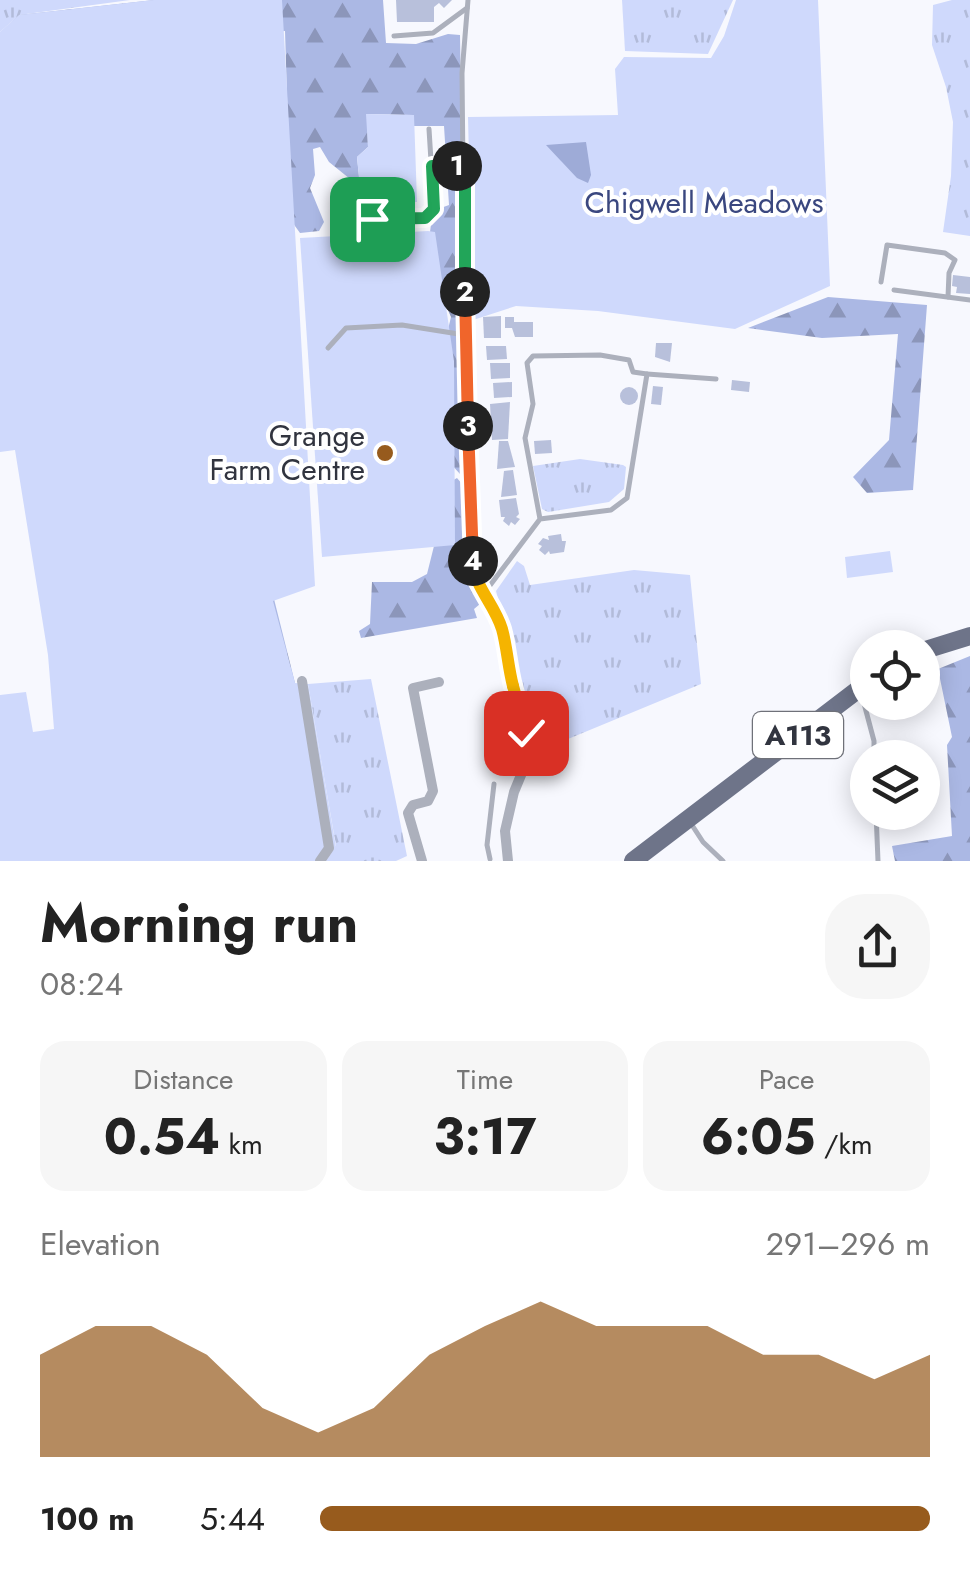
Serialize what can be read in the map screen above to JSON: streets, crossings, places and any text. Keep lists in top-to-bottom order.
{
  "streets": {
    "main road": ["A113"]
  },
  "parks": ["Chigwell Meadows"],
  "places": ["Grange Farm Centre"],
  "page": {
    "pins": [
      "1",
      "2",
      "3",
      "4"
    ],
    "heading": ["Morning run", "08:24"],
    "stats": [
      ["Distance", "0.54 km"],
      ["Time", "3:17"],
      ["Pace", "6:05 /km"]
    ],
    "chart": ["Elevation", "291–296 m"],
    "list": [
      {
        "name": "100 m",
        "note": "5:44"
      }
    ]
  }
}
